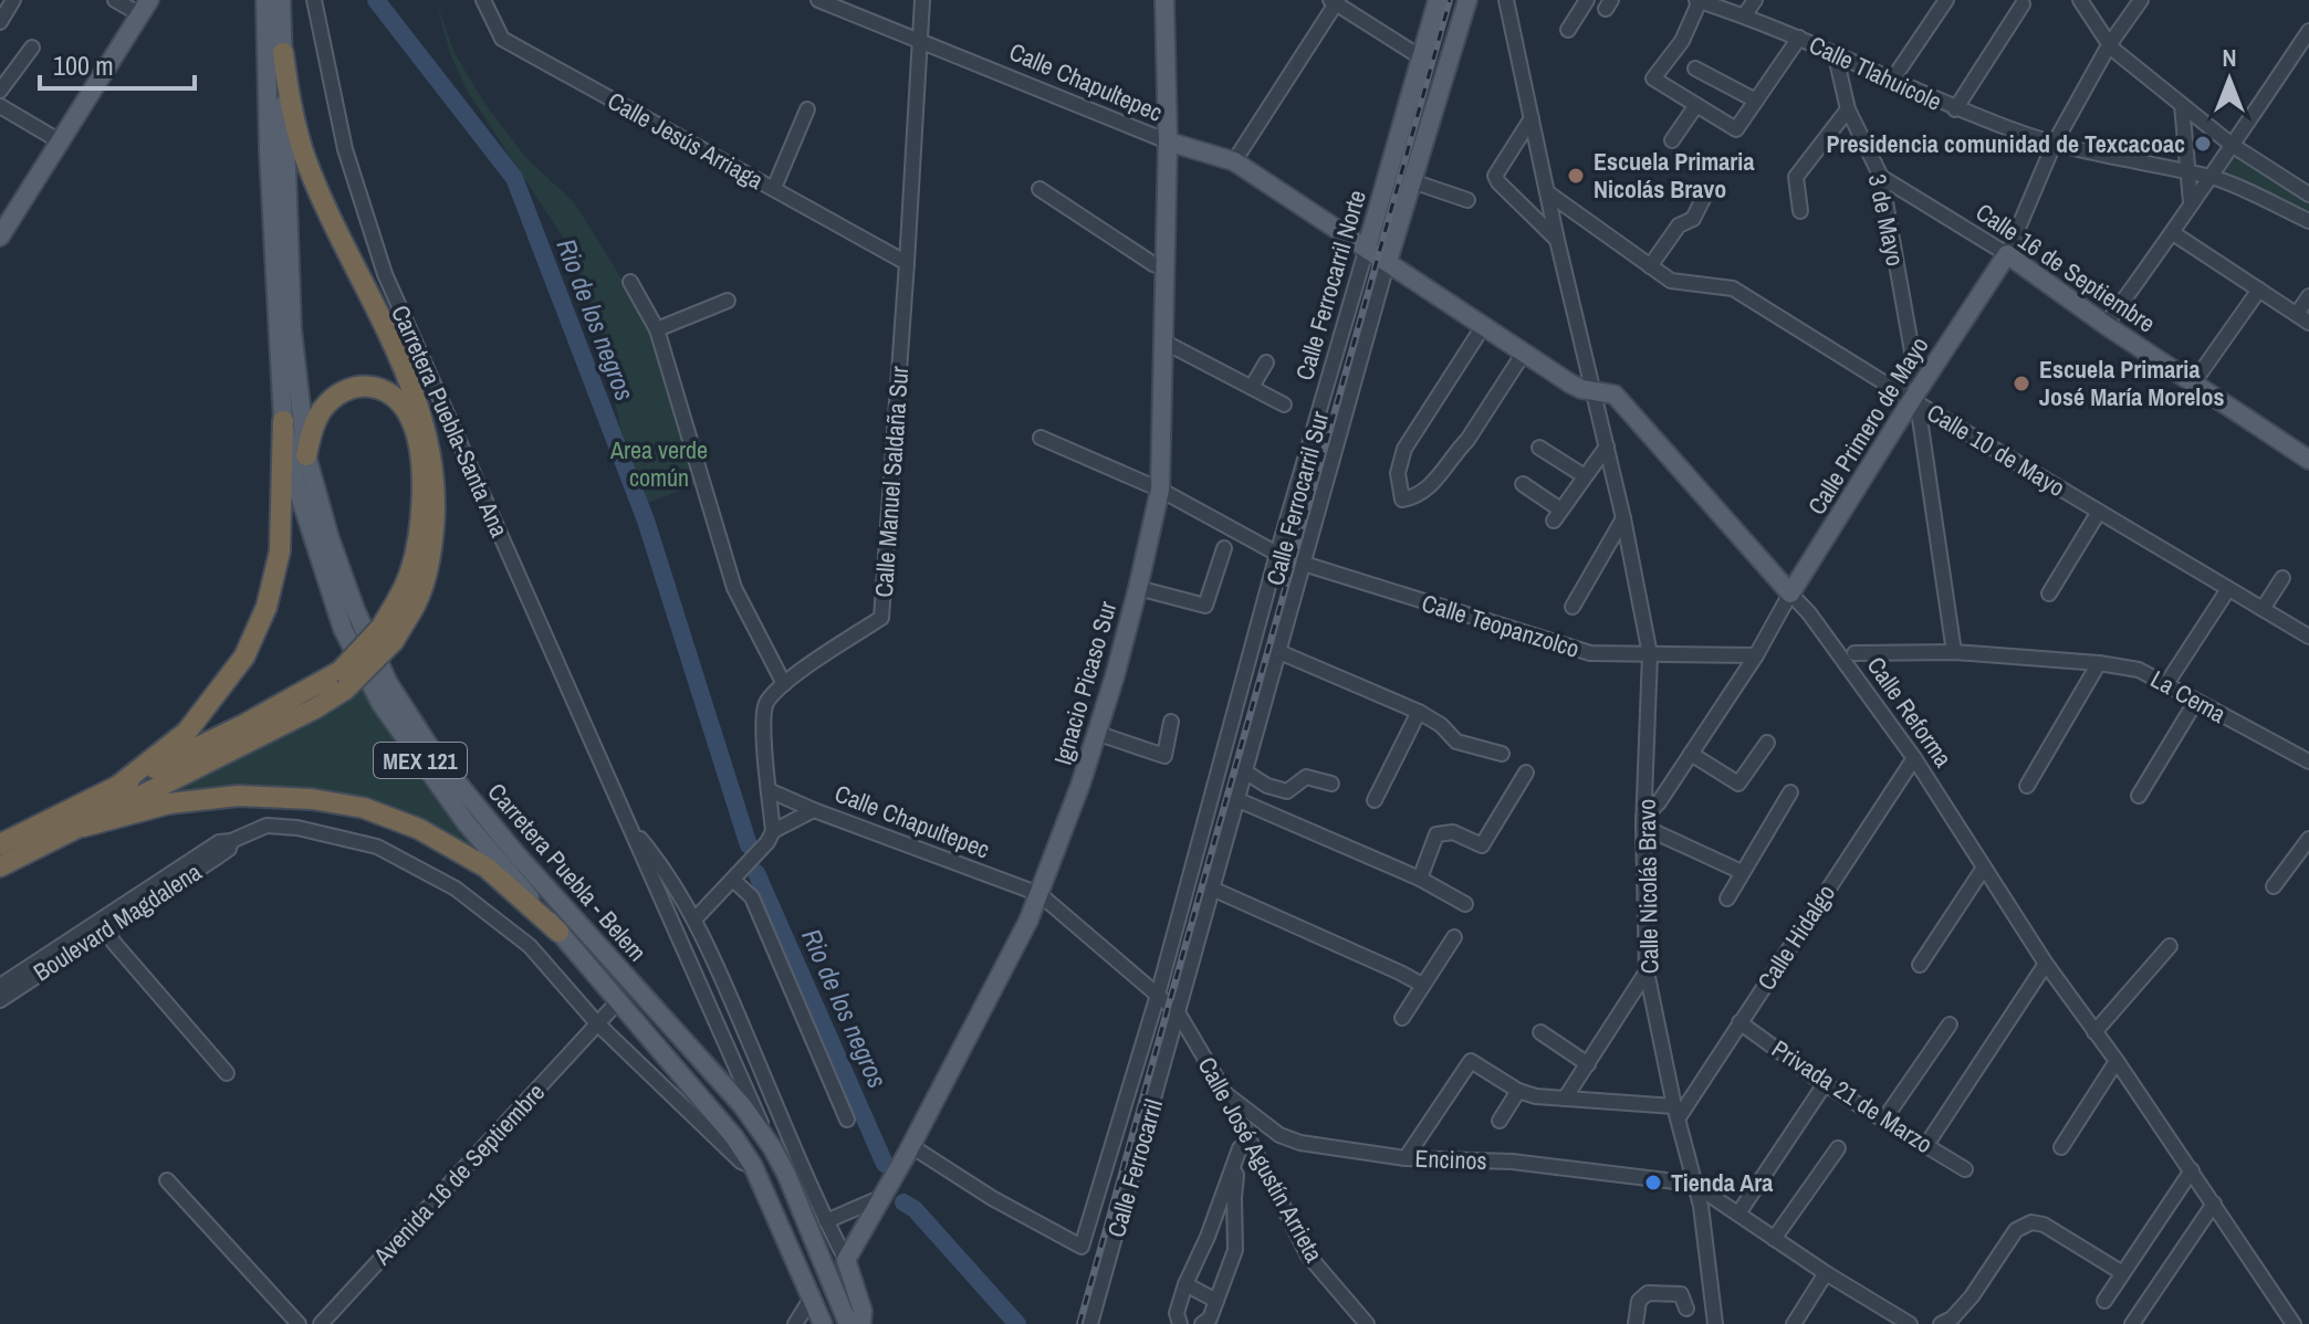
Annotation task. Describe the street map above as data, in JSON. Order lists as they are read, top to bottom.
{
  "streets": {
    "main road": [
      "Calle Chapultepec",
      "Calle 16 de Septiembre",
      "Calle Ferrocarril Norte",
      "Calle Primero de Mayo",
      "Calle Ferrocarril Sur",
      "Ignacio Picaso Sur",
      "Calle Reforma",
      "MEX 121",
      "Carretera Puebla - Belem"
    ],
    "street": [
      "Calle Tlahuicole",
      "Calle Jesús Arriaga",
      "3 de Mayo",
      "Carretera Puebla-Santa Ana",
      "Calle 10 de Mayo",
      "Calle Manuel Saldaña Sur",
      "Calle Teopanzolco",
      "La Cema",
      "Calle Nicolás Bravo",
      "Boulevard Magdalena",
      "Calle Hidalgo",
      "Privada 21 de Marzo",
      "Calle José Agustín Arrieta",
      "Encinos",
      "Calle Ferrocarril",
      "Avenida 16 de Septiembre"
    ]
  },
  "crossings": [
    ["Calle Tlahuicole", "3 de Mayo"],
    ["Calle Tlahuicole", "Calle Primero de Mayo"],
    ["Calle Chapultepec", "Calle Ferrocarril Norte"],
    ["Calle Chapultepec", "Calle Manuel Saldaña Sur"],
    ["Calle Chapultepec", "Ignacio Picaso Sur"],
    ["Calle Chapultepec", "Calle Reforma"],
    ["Calle Chapultepec", "Calle José Agustín Arrieta"],
    ["Calle Chapultepec", "Calle Ferrocarril"],
    ["Calle Jesús Arriaga", "Calle Manuel Saldaña Sur"],
    ["3 de Mayo", "Calle 16 de Septiembre"],
    ["3 de Mayo", "Calle Primero de Mayo"],
    ["3 de Mayo", "Calle 10 de Mayo"],
    ["3 de Mayo", "La Cema"],
    ["Calle 16 de Septiembre", "Calle Primero de Mayo"],
    ["Calle Ferrocarril Norte", "Calle Reforma"],
    ["Calle Ferrocarril Norte", "Calle José Agustín Arrieta"],
    ["Calle Ferrocarril Norte", "Calle Ferrocarril"],
    ["Carretera Puebla-Santa Ana", "Carretera Puebla - Belem"],
    ["Calle Primero de Mayo", "Calle 10 de Mayo"],
    ["Calle Primero de Mayo", "Calle Teopanzolco"],
    ["Calle Primero de Mayo", "Calle Reforma"],
    ["Calle Primero de Mayo", "Calle Nicolás Bravo"],
    ["Calle 10 de Mayo", "Calle Nicolás Bravo"],
    ["Calle Ferrocarril Sur", "Calle Teopanzolco"],
    ["Calle Ferrocarril Sur", "Calle Reforma"],
    ["Calle Ferrocarril Sur", "Calle José Agustín Arrieta"],
    ["Calle Ferrocarril Sur", "Calle Ferrocarril"],
    ["Calle Teopanzolco", "Calle Nicolás Bravo"],
    ["Ignacio Picaso Sur", "Calle Ferrocarril"],
    ["Calle Reforma", "Calle Nicolás Bravo"],
    ["Calle Reforma", "Calle Hidalgo"],
    ["Carretera Puebla - Belem", "Avenida 16 de Septiembre"],
    ["Calle Nicolás Bravo", "Calle Hidalgo"],
    ["Calle Nicolás Bravo", "Encinos"],
    ["Boulevard Magdalena", "Avenida 16 de Septiembre"],
    ["Calle Hidalgo", "Privada 21 de Marzo"],
    ["Calle José Agustín Arrieta", "Encinos"],
    ["Calle José Agustín Arrieta", "Calle Ferrocarril"]
  ],
  "water": ["Rio de los negros"],
  "parks": ["Area verde común"],
  "places": [
    "Presidencia comunidad de Texcacoac",
    "Escuela Primaria Nicolás Bravo",
    "Escuela Primaria José María Morelos",
    "Tienda Ara"
  ],
  "scale_bar": "100 m",
  "north": "top"
}
